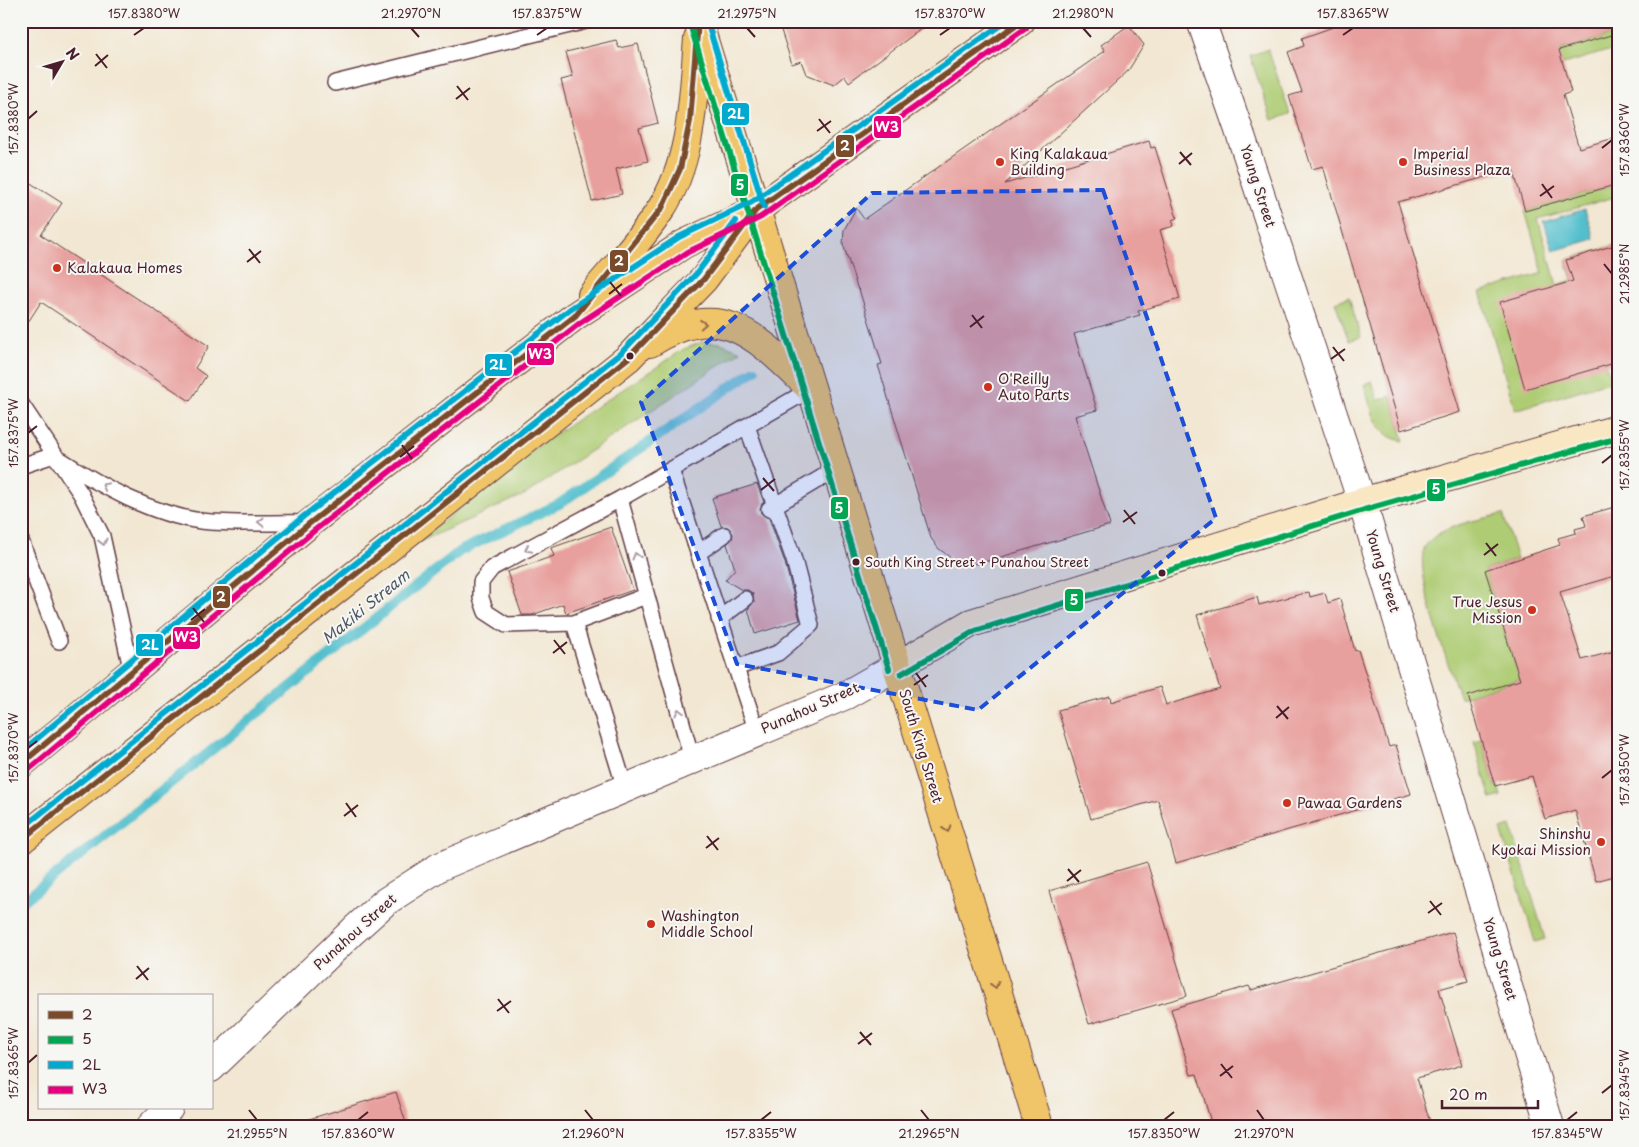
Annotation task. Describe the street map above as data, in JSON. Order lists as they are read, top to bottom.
{
  "streets": {
    "main road": ["Punahou Street", "South King Street"],
    "street": ["Young Street"]
  },
  "crossings": [
    ["Young Street", "Punahou Street"],
    ["Punahou Street", "South King Street"]
  ],
  "one_way": ["South King Street"],
  "water": ["Makiki Stream"],
  "places": [
    "King Kalakaua Building",
    "Imperial Business Plaza",
    "Kalakaua Homes",
    "O'Reilly Auto Parts",
    "South King Street + Punahou Street",
    "True Jesus Mission",
    "Pawaa Gardens",
    "Shinshu Kyokai Mission",
    "Washington Middle School"
  ],
  "lines": [
    "transit line 2",
    "transit line 2L",
    "transit line 5",
    "transit line W3"
  ],
  "legend": [
    "2",
    "5",
    "2L",
    "W3"
  ],
  "scale_bar": "20 m",
  "north": "top right",
  "coordinates": [
    "157.8380°W",
    "21.2970°N",
    "157.8375°W",
    "21.2975°N",
    "157.8370°W",
    "21.2980°N",
    "157.8365°W",
    "157.8360°W",
    "21.2985°N",
    "157.8355°W",
    "157.8350°W",
    "157.8345°W",
    "21.2955°N",
    "21.2960°N",
    "21.2965°N"
  ]
}
